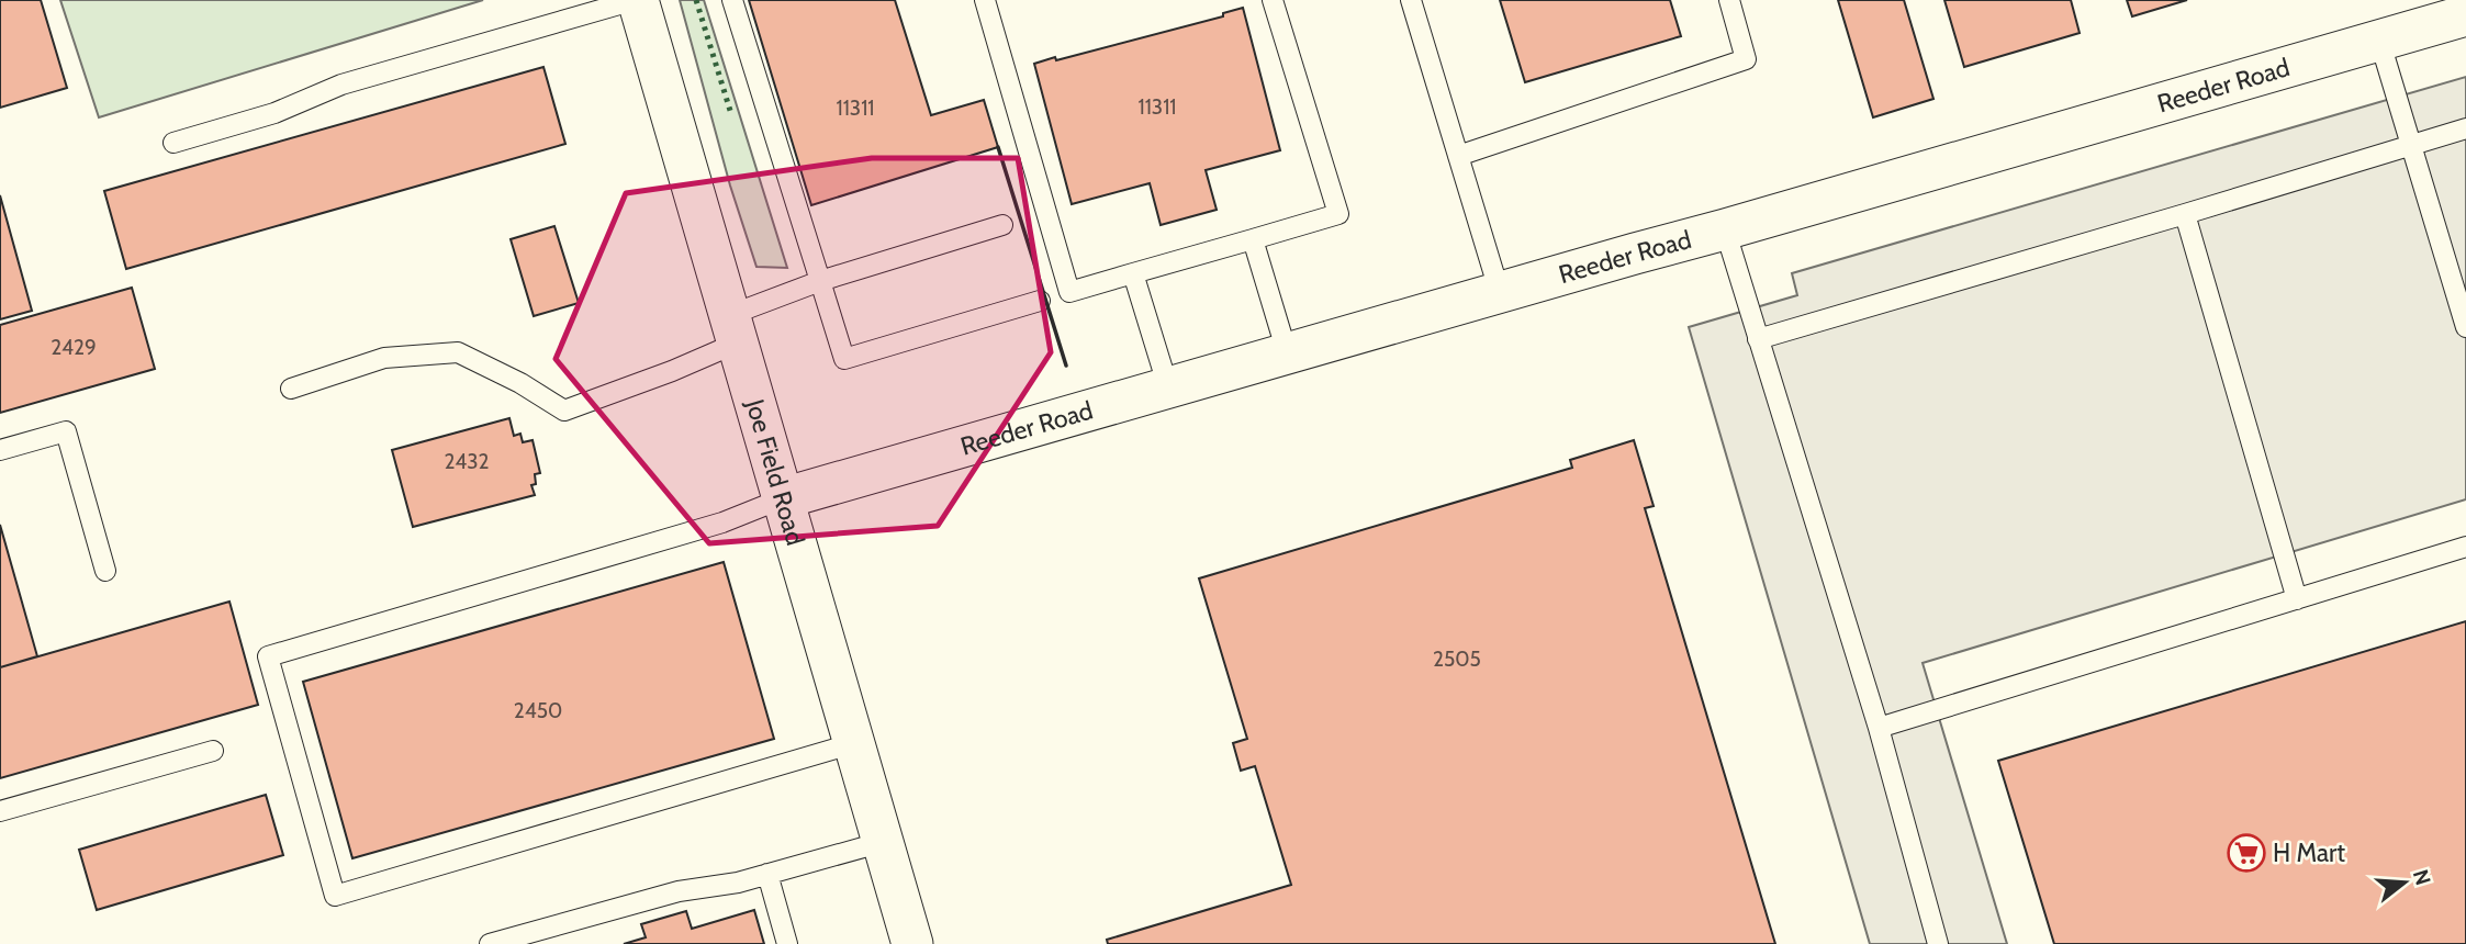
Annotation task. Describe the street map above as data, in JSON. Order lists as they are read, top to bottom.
{
  "streets": {
    "street": ["Reeder Road", "Joe Field Road"]
  },
  "crossings": [
    ["Reeder Road", "Joe Field Road"]
  ],
  "places": {
    "supermarket": ["H Mart"]
  },
  "house_numbers": [
    "11311",
    "11311",
    "2429",
    "2432",
    "2505",
    "2450"
  ],
  "north": "right"
}
